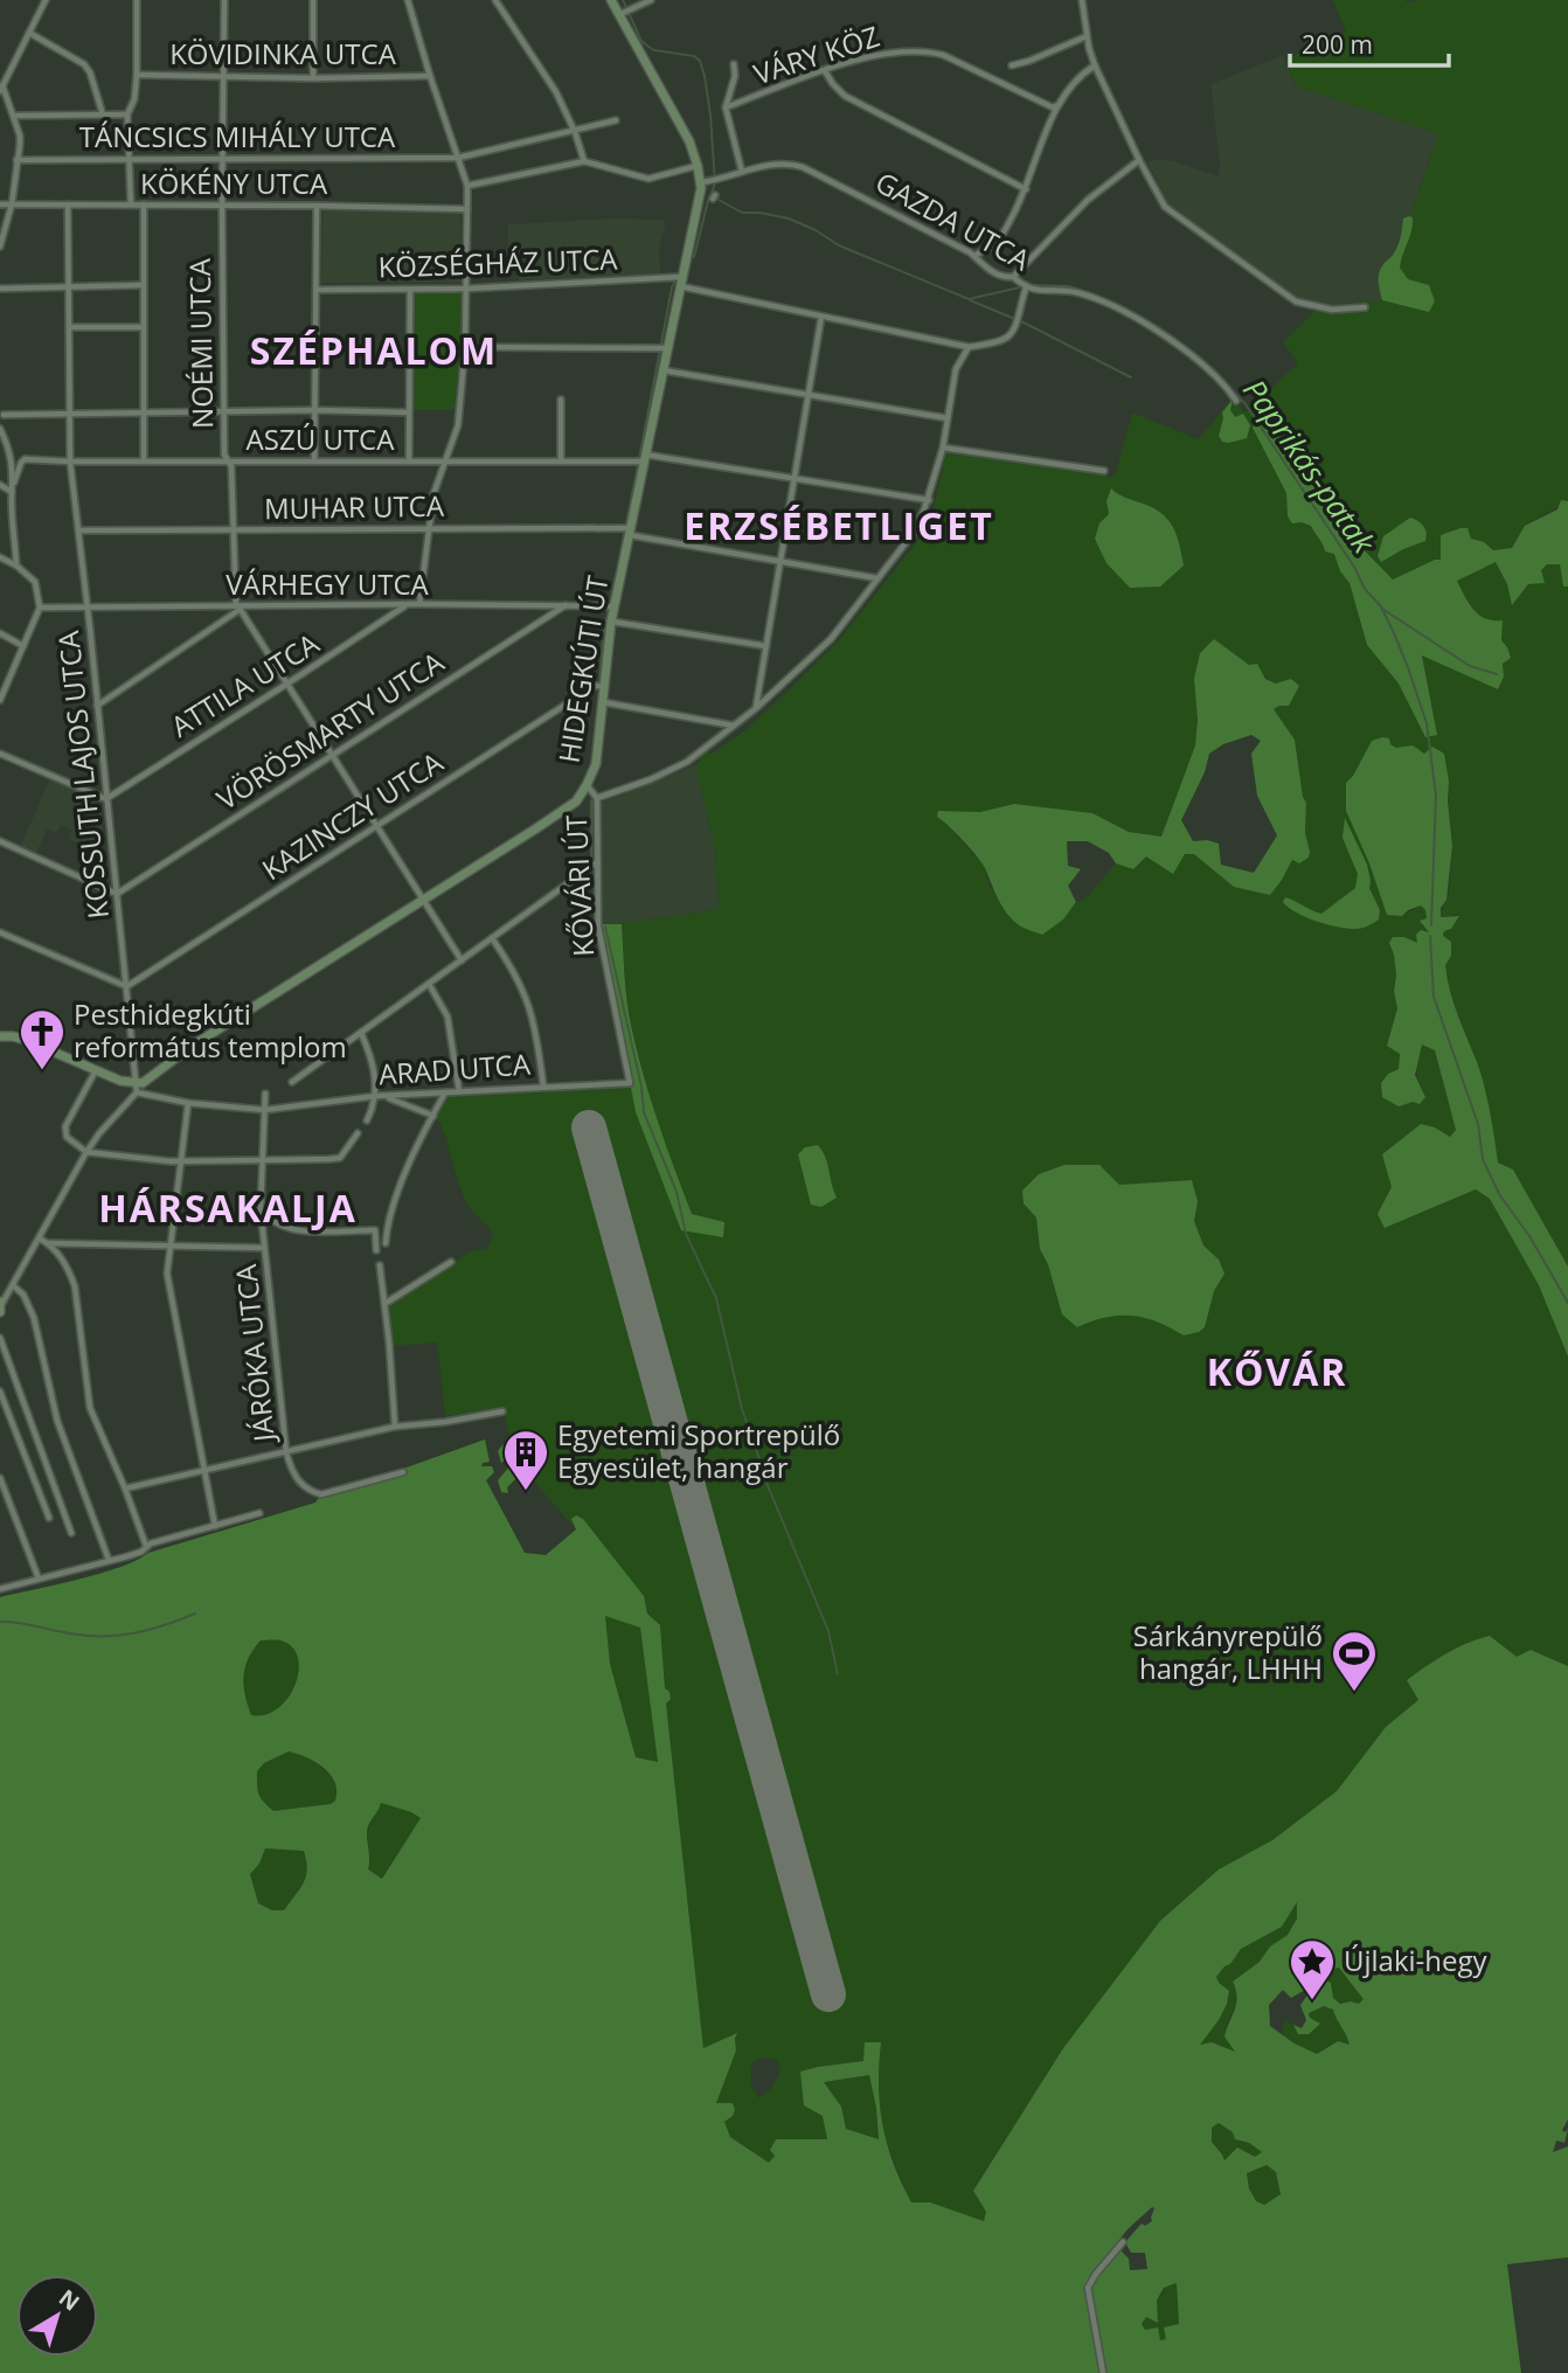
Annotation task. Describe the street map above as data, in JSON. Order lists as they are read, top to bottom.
{
  "streets": {
    "main road": ["HIDEGKÚTI ÚT"],
    "street": [
      "KÖVIDINKA UTCA",
      "VÁRY KÖZ",
      "TÁNCSICS MIHÁLY UTCA",
      "KÖKÉNY UTCA",
      "GAZDA UTCA",
      "KÖZSÉGHÁZ UTCA",
      "NOÉMI UTCA",
      "ASZÚ UTCA",
      "MUHAR UTCA",
      "VÁRHEGY UTCA",
      "ATTILA UTCA",
      "VÖRÖSMARTY UTCA",
      "KOSSUTH LAJOS UTCA",
      "KAZINCZY UTCA",
      "KŐVÁRI ÚT",
      "ARAD UTCA",
      "JÁRÓKA UTCA"
    ]
  },
  "crossings": [
    ["KÖVIDINKA UTCA", "NOÉMI UTCA"],
    ["TÁNCSICS MIHÁLY UTCA", "NOÉMI UTCA"],
    ["KÖKÉNY UTCA", "NOÉMI UTCA"],
    ["KÖKÉNY UTCA", "KOSSUTH LAJOS UTCA"],
    ["GAZDA UTCA", "HIDEGKÚTI ÚT"],
    ["KÖZSÉGHÁZ UTCA", "HIDEGKÚTI ÚT"],
    ["NOÉMI UTCA", "ASZÚ UTCA"],
    ["NOÉMI UTCA", "MUHAR UTCA"],
    ["NOÉMI UTCA", "VÁRHEGY UTCA"],
    ["ASZÚ UTCA", "HIDEGKÚTI ÚT"],
    ["ASZÚ UTCA", "KOSSUTH LAJOS UTCA"],
    ["MUHAR UTCA", "HIDEGKÚTI ÚT"],
    ["MUHAR UTCA", "KOSSUTH LAJOS UTCA"],
    ["VÁRHEGY UTCA", "HIDEGKÚTI ÚT"],
    ["VÁRHEGY UTCA", "ATTILA UTCA"],
    ["VÁRHEGY UTCA", "VÖRÖSMARTY UTCA"],
    ["VÁRHEGY UTCA", "KOSSUTH LAJOS UTCA"],
    ["HIDEGKÚTI ÚT", "KOSSUTH LAJOS UTCA"],
    ["HIDEGKÚTI ÚT", "KAZINCZY UTCA"],
    ["HIDEGKÚTI ÚT", "KŐVÁRI ÚT"],
    ["HIDEGKÚTI ÚT", "ARAD UTCA"],
    ["ATTILA UTCA", "KOSSUTH LAJOS UTCA"],
    ["VÖRÖSMARTY UTCA", "KOSSUTH LAJOS UTCA"],
    ["KOSSUTH LAJOS UTCA", "KAZINCZY UTCA"],
    ["KOSSUTH LAJOS UTCA", "ARAD UTCA"],
    ["KŐVÁRI ÚT", "ARAD UTCA"],
    ["ARAD UTCA", "JÁRÓKA UTCA"]
  ],
  "districts": [
    "SZÉPHALOM",
    "ERZSÉBETLIGET",
    "HÁRSAKALJA",
    "KŐVÁR"
  ],
  "water": ["Paprikás-patak"],
  "places": {
    "church": ["Pesthidegkúti református templom"],
    "building": ["Egyetemi Sportrepülő Egyesület, hangár"],
    "sports": ["Sárkányrepülő hangár, LHHH"],
    "place": ["Újlaki-hegy"]
  },
  "scale_bar": "200 m",
  "north": "top right"
}
